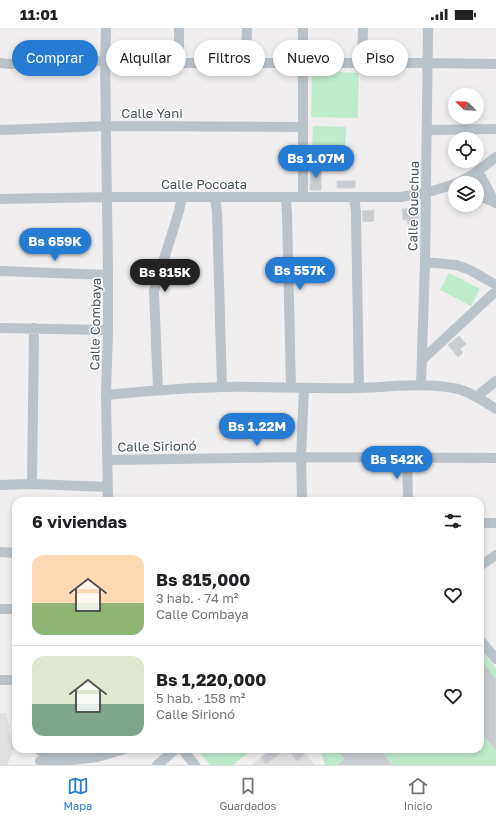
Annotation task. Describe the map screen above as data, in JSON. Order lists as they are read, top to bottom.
{
  "streets": {
    "street": [
      "Calle Yani",
      "Calle Pocoata",
      "Calle Quechua",
      "Calle Combaya",
      "Calle Sirionó"
    ]
  },
  "crossings": [
    ["Calle Yani", "Calle Combaya"],
    ["Calle Pocoata", "Calle Quechua"],
    ["Calle Pocoata", "Calle Combaya"],
    ["Calle Combaya", "Calle Sirionó"]
  ],
  "north": "top left",
  "page": {
    "status": "11:01",
    "chip": [
      "Comprar",
      "Alquilar",
      "Filtros",
      "Nuevo",
      "Piso"
    ],
    "price": [
      "Bs 1.07M",
      "Bs 659K",
      "Bs 557K",
      "Bs 815K",
      "Bs 1.22M",
      "Bs 542K"
    ],
    "heading": "6 viviendas",
    "list": [
      {
        "name": "Bs 815,000",
        "note": "3 hab. · 74 m² · Calle Combaya"
      },
      {
        "name": "Bs 1,220,000",
        "note": "5 hab. · 158 m² · Calle Sirionó"
      }
    ],
    "tabs": ["Mapa", "Guardados", "Inicio"]
  }
}
